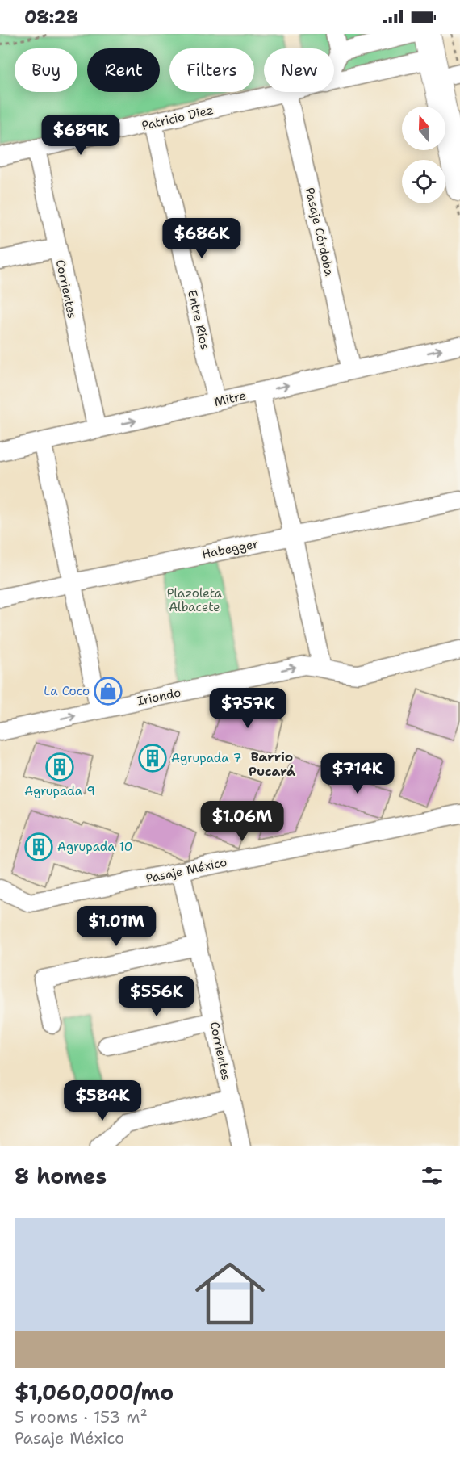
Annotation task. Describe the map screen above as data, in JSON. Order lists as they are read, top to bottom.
{
  "streets": {
    "street": [
      "Patricio Diez",
      "Pasaje Córdoba",
      "Corrientes",
      "Entre Ríos",
      "Mitre",
      "Habegger",
      "Iriondo",
      "Pasaje México"
    ]
  },
  "crossings": [
    ["Patricio Diez", "Pasaje Córdoba"],
    ["Patricio Diez", "Corrientes"],
    ["Patricio Diez", "Entre Ríos"],
    ["Pasaje Córdoba", "Mitre"],
    ["Corrientes", "Mitre"],
    ["Corrientes", "Pasaje México"],
    ["Entre Ríos", "Mitre"]
  ],
  "one_way": ["Mitre", "Iriondo"],
  "districts": ["Barrio Pucará"],
  "parks": ["Plazoleta Albacete"],
  "places": {
    "shop": ["La Coco"],
    "building": ["Agrupada 7", "Agrupada 9", "Agrupada 10"]
  },
  "north": "top",
  "page": {
    "status": "08:28",
    "chip": [
      "Buy",
      "Rent",
      "Filters",
      "New"
    ],
    "price": [
      "$689K",
      "$686K",
      "$757K",
      "$714K",
      "$1.06M",
      "$1.01M",
      "$556K",
      "$584K"
    ],
    "heading": "8 homes",
    "list": [
      {
        "name": "$1,060,000/mo",
        "note": "5 rooms · 153 m² · Pasaje México"
      }
    ]
  }
}
